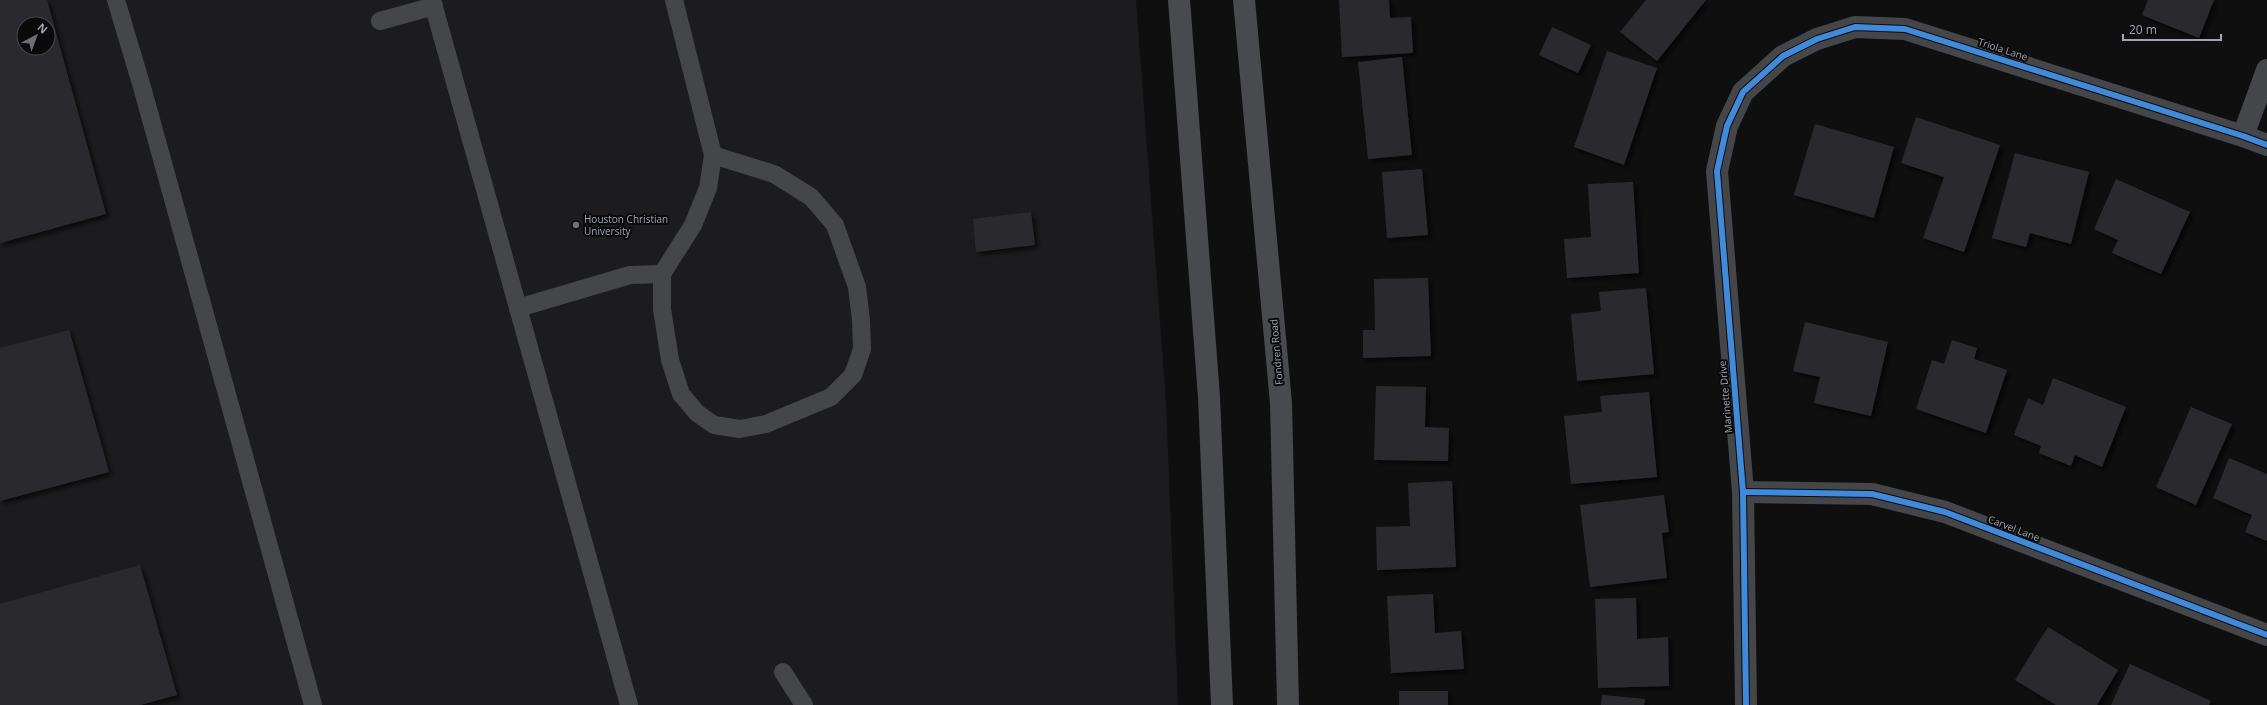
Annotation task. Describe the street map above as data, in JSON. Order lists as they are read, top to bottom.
{
  "streets": {
    "main road": ["Fondren Road"],
    "street": ["Triola Lane", "Marinette Drive", "Carvel Lane"]
  },
  "crossings": [
    ["Triola Lane", "Marinette Drive"],
    ["Marinette Drive", "Carvel Lane"]
  ],
  "places": ["Houston Christian University"],
  "scale_bar": "20 m",
  "north": "top right"
}
